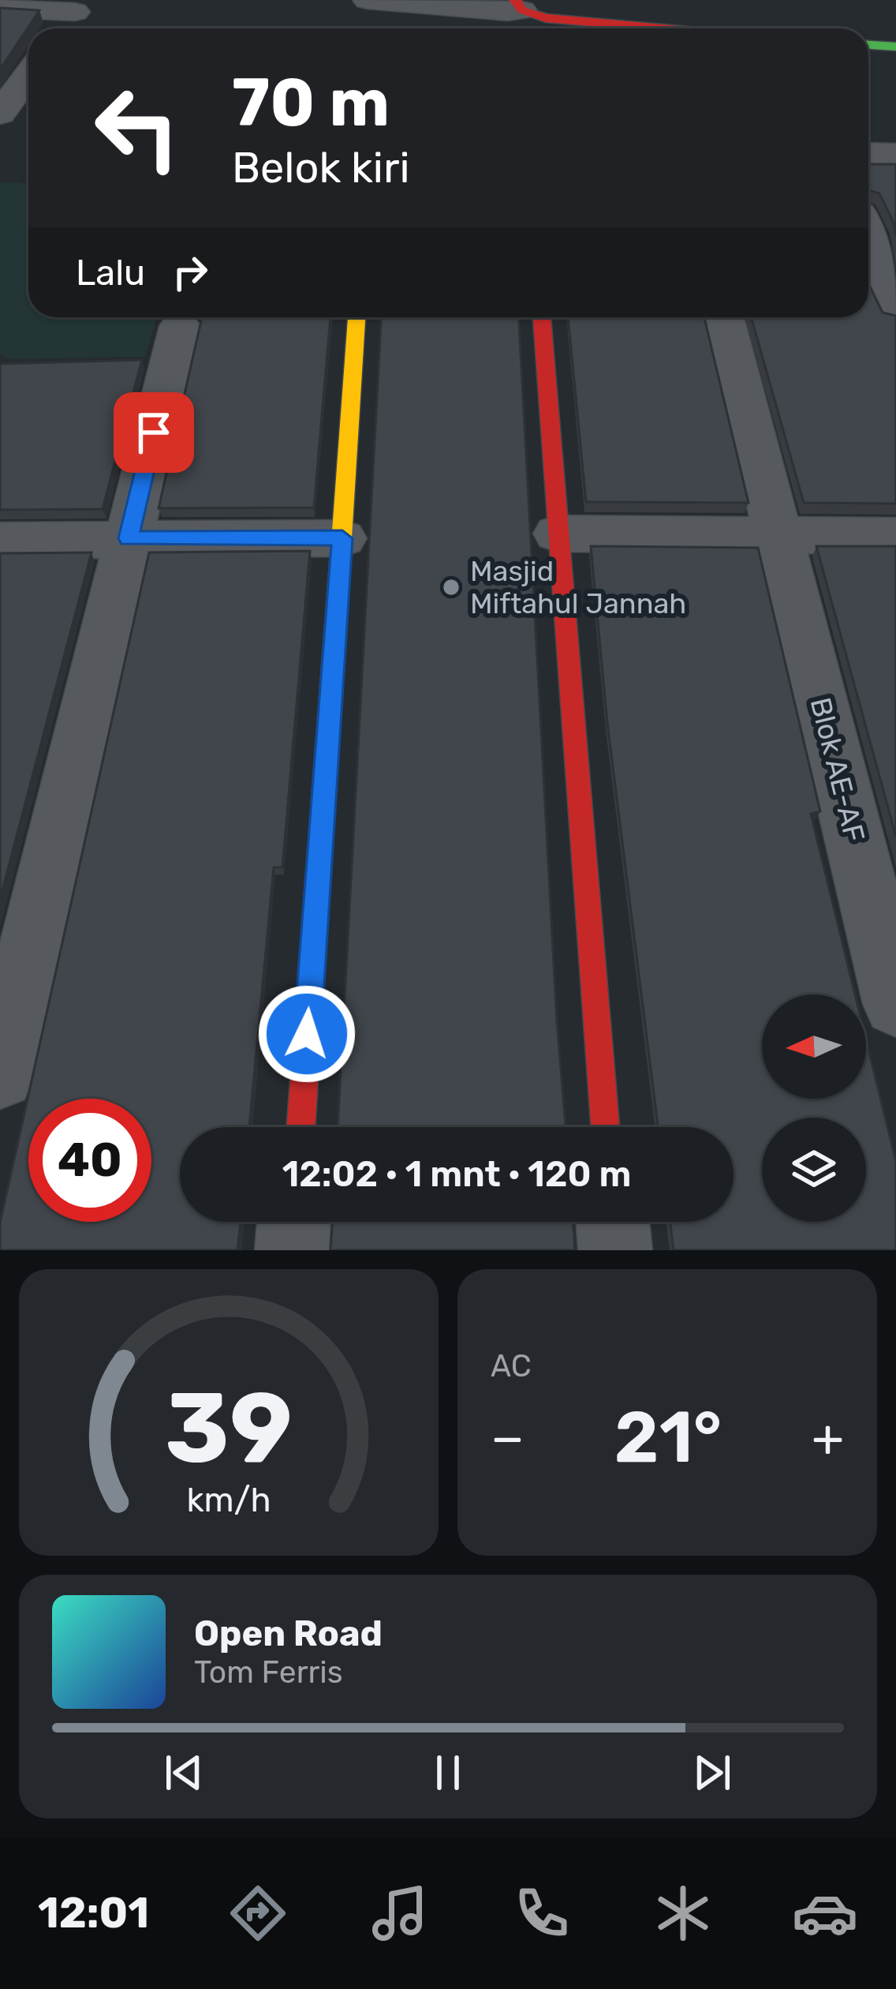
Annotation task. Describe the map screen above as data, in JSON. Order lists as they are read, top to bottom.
{
  "streets": {
    "street": ["Blok AE-AF"]
  },
  "places": ["Masjid Miftahul Jannah"],
  "north": "left",
  "page": {
    "turn": ["70 m", "Belok kiri"],
    "then": "Lalu",
    "limit": "40",
    "trip": "12:02 · 1 mnt · 120 m",
    "tile": "AC",
    "heat": ["−", "21°", "+"],
    "song": ["Open Road", "Tom Ferris"],
    "tabs": "12:01",
    "gauge": ["39", "km/h"]
  }
}
